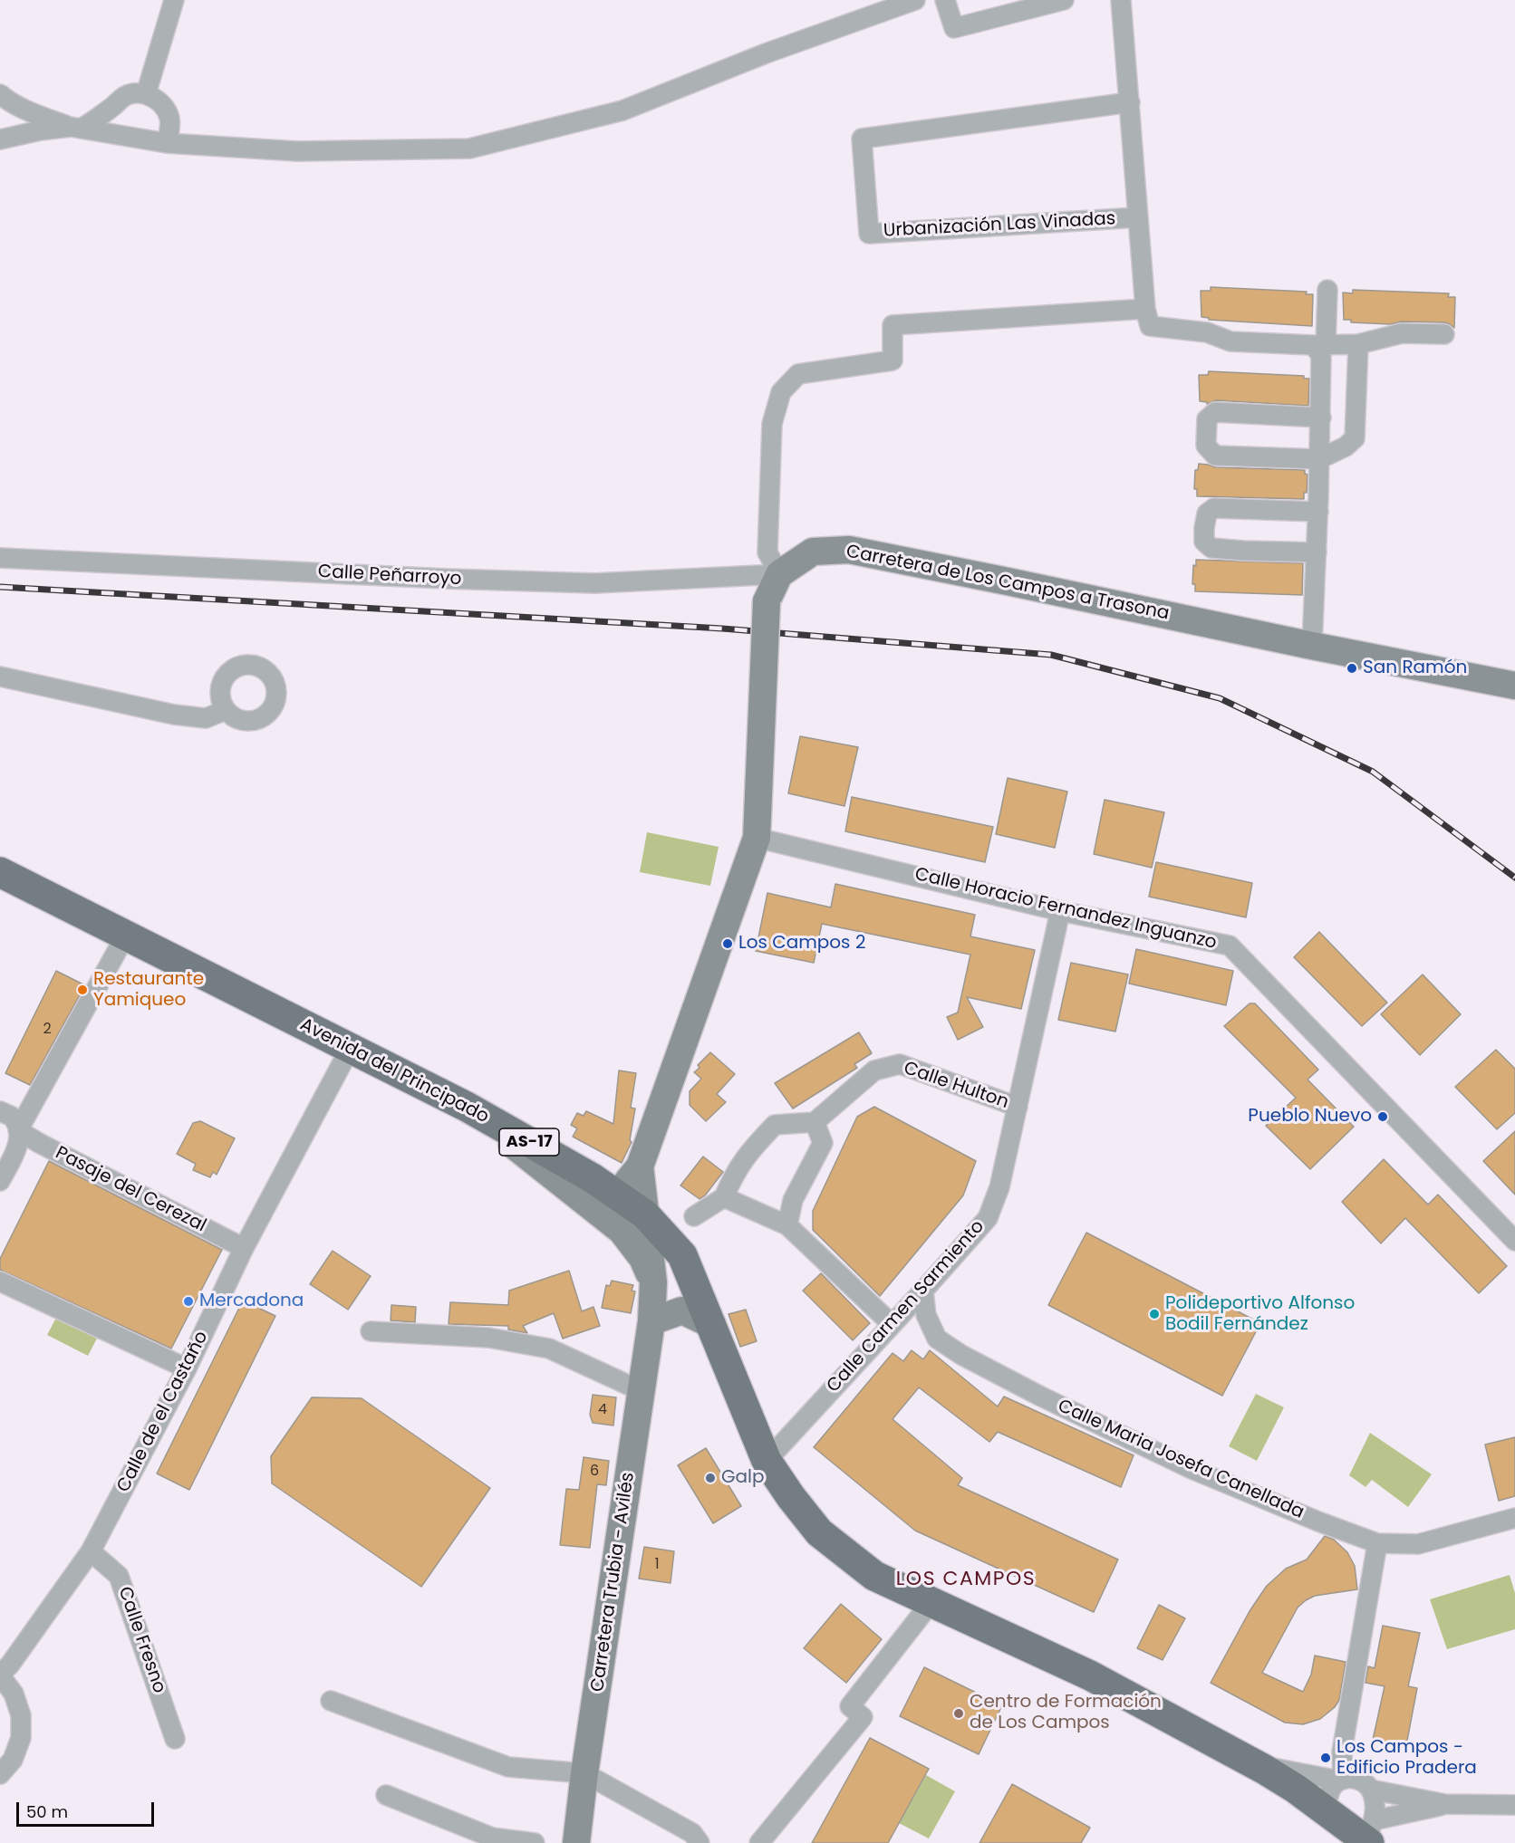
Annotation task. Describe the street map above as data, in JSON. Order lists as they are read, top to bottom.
{
  "streets": {
    "main road": ["Avenida del Principado", "AS-17"],
    "street": [
      "Urbanización Las Vinadas",
      "Calle Peñarroyo",
      "Carretera de Los Campos a Trasona",
      "Calle Horacio Fernandez Inguanzo",
      "Calle Hulton",
      "Pasaje del Cerezal",
      "Calle Carmen Sarmiento",
      "Calle de el Castaño",
      "Calle Maria Josefa Canellada",
      "Carretera Trubia - Avilés",
      "Calle Fresno"
    ]
  },
  "crossings": [
    ["Calle Peñarroyo", "Carretera de Los Campos a Trasona"],
    ["Calle Horacio Fernandez Inguanzo", "Calle Carmen Sarmiento"],
    ["Avenida del Principado", "Calle Carmen Sarmiento"],
    ["Avenida del Principado", "Calle de el Castaño"],
    ["Avenida del Principado", "Carretera Trubia - Avilés"],
    ["Calle Hulton", "Calle Carmen Sarmiento"],
    ["Pasaje del Cerezal", "Calle de el Castaño"],
    ["Calle Carmen Sarmiento", "Calle Maria Josefa Canellada"],
    ["Calle de el Castaño", "Calle Fresno"]
  ],
  "districts": ["LOS CAMPOS"],
  "places": [
    "San Ramón",
    "Los Campos 2",
    "Restaurante Yamiqueo",
    "Pueblo Nuevo",
    "Mercadona",
    "Polideportivo Alfonso Bodil Fernández",
    "Galp",
    "Centro de Formación de Los Campos",
    "Los Campos - Edificio Pradera"
  ],
  "house_numbers": [
    "2",
    "4",
    "6",
    "1"
  ],
  "scale_bar": "50 m"
}
